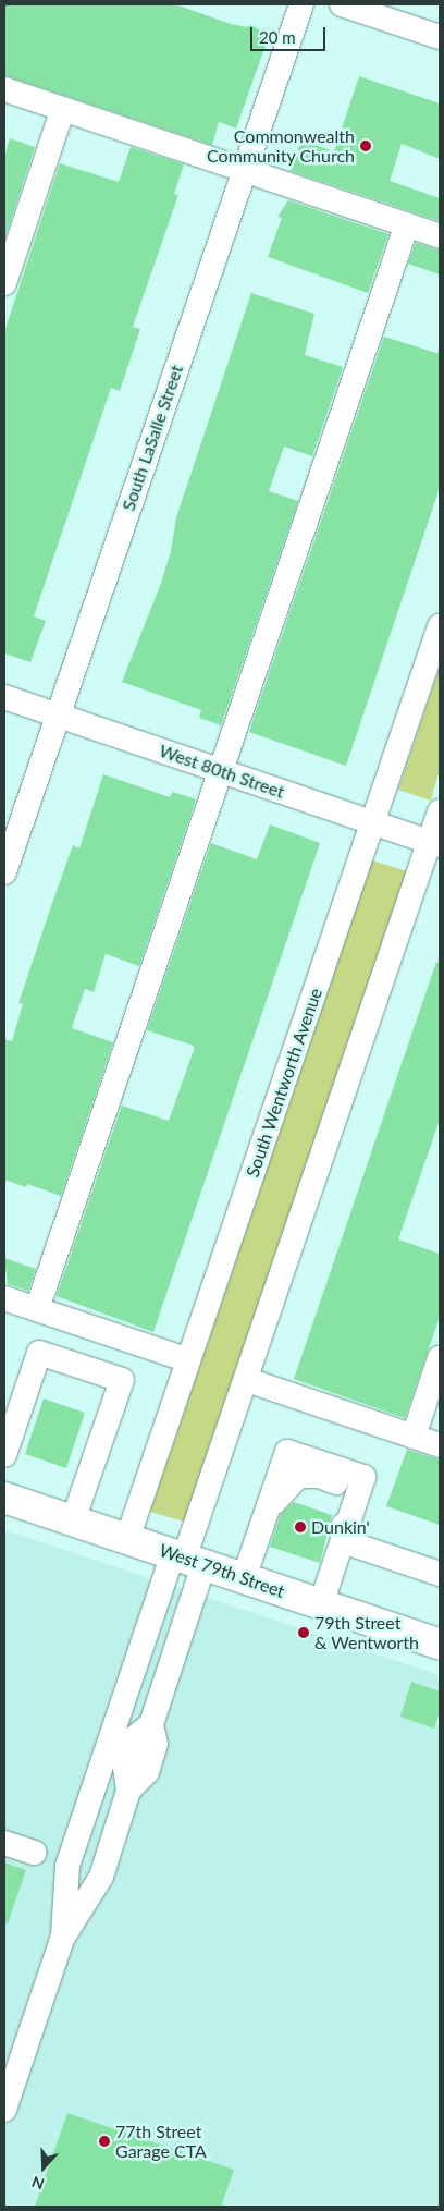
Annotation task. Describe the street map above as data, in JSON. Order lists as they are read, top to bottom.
{
  "streets": {
    "main road": ["West 79th Street"],
    "street": ["South LaSalle Street", "West 80th Street", "South Wentworth Avenue"]
  },
  "crossings": [
    ["South LaSalle Street", "West 80th Street"],
    ["West 80th Street", "South Wentworth Avenue"],
    ["South Wentworth Avenue", "West 79th Street"]
  ],
  "places": [
    "Commonwealth Community Church",
    "Dunkin'",
    "79th Street & Wentworth",
    "77th Street Garage CTA"
  ],
  "scale_bar": "20 m",
  "north": "bottom"
}
